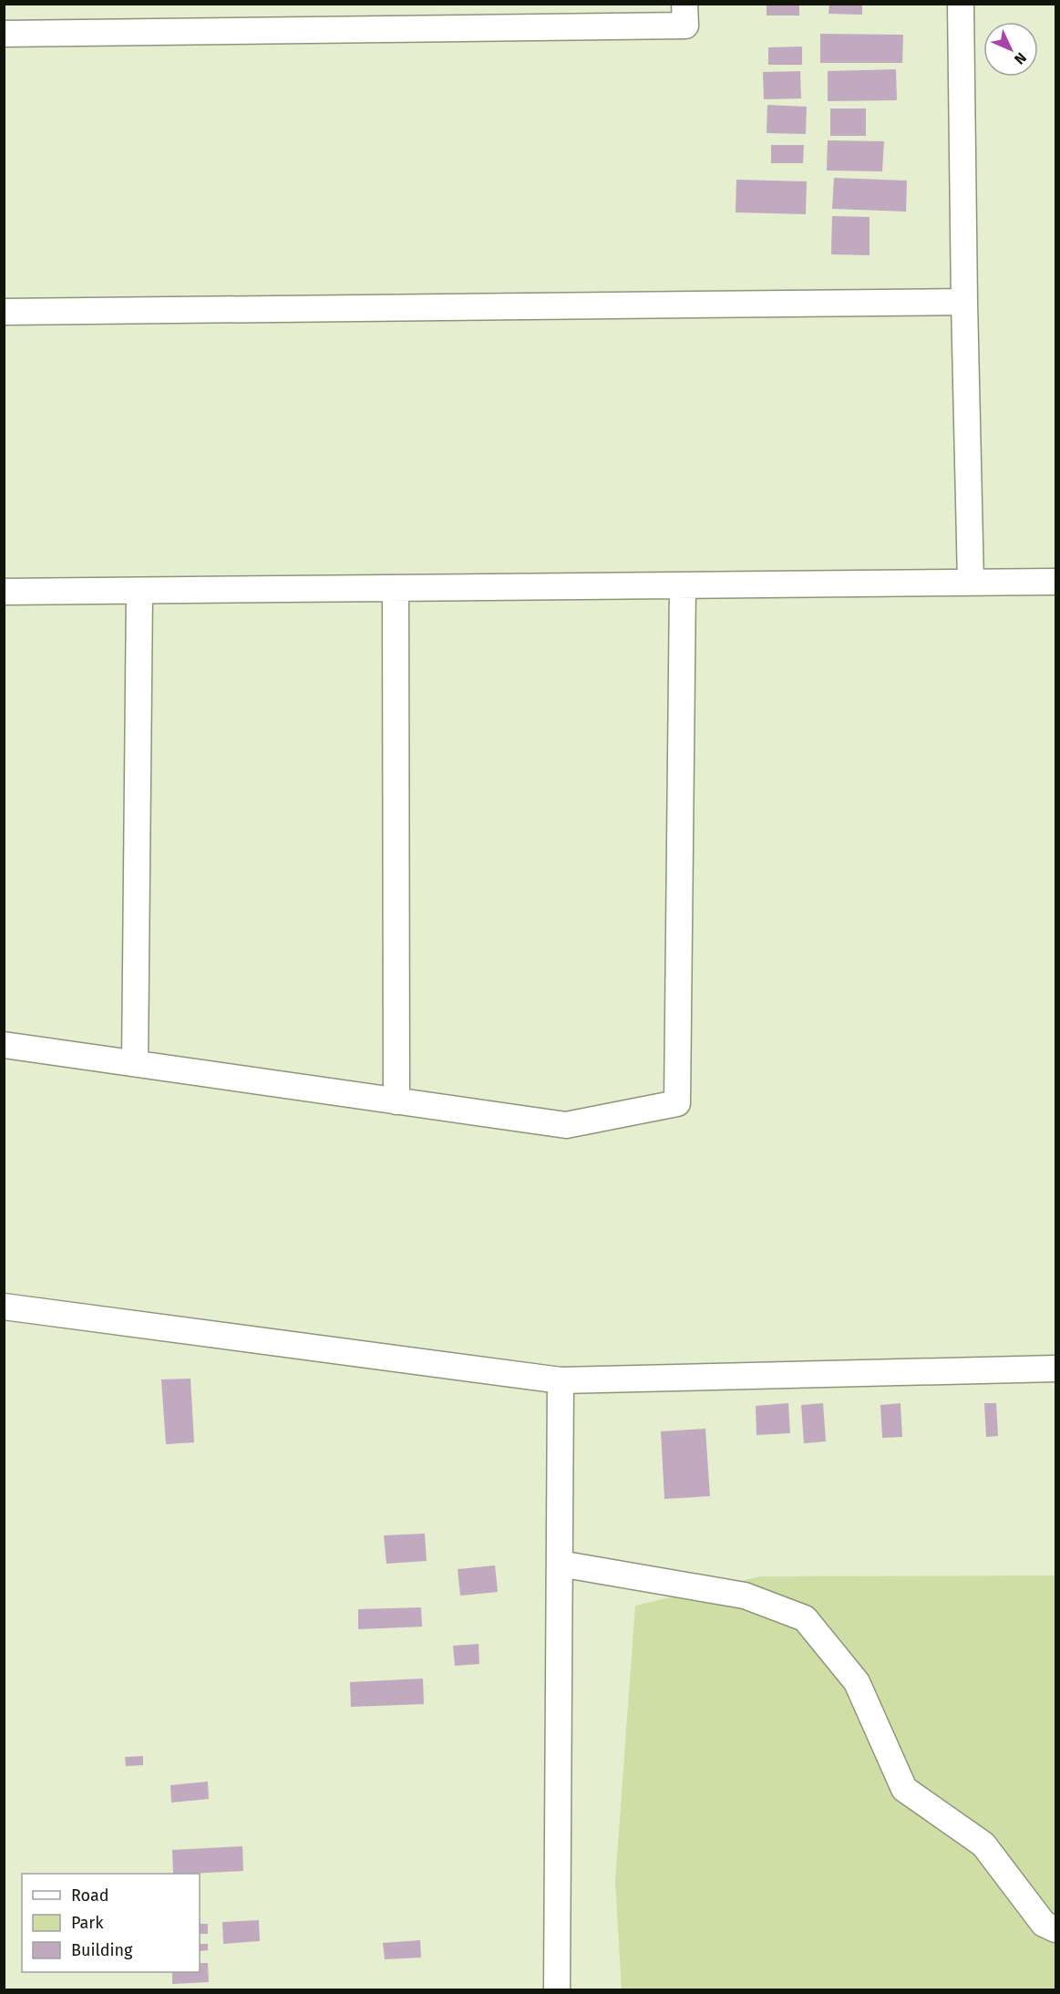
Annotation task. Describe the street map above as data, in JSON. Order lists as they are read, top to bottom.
{
  "legend": ["Road", "Park", "Building"],
  "north": "bottom right"
}
